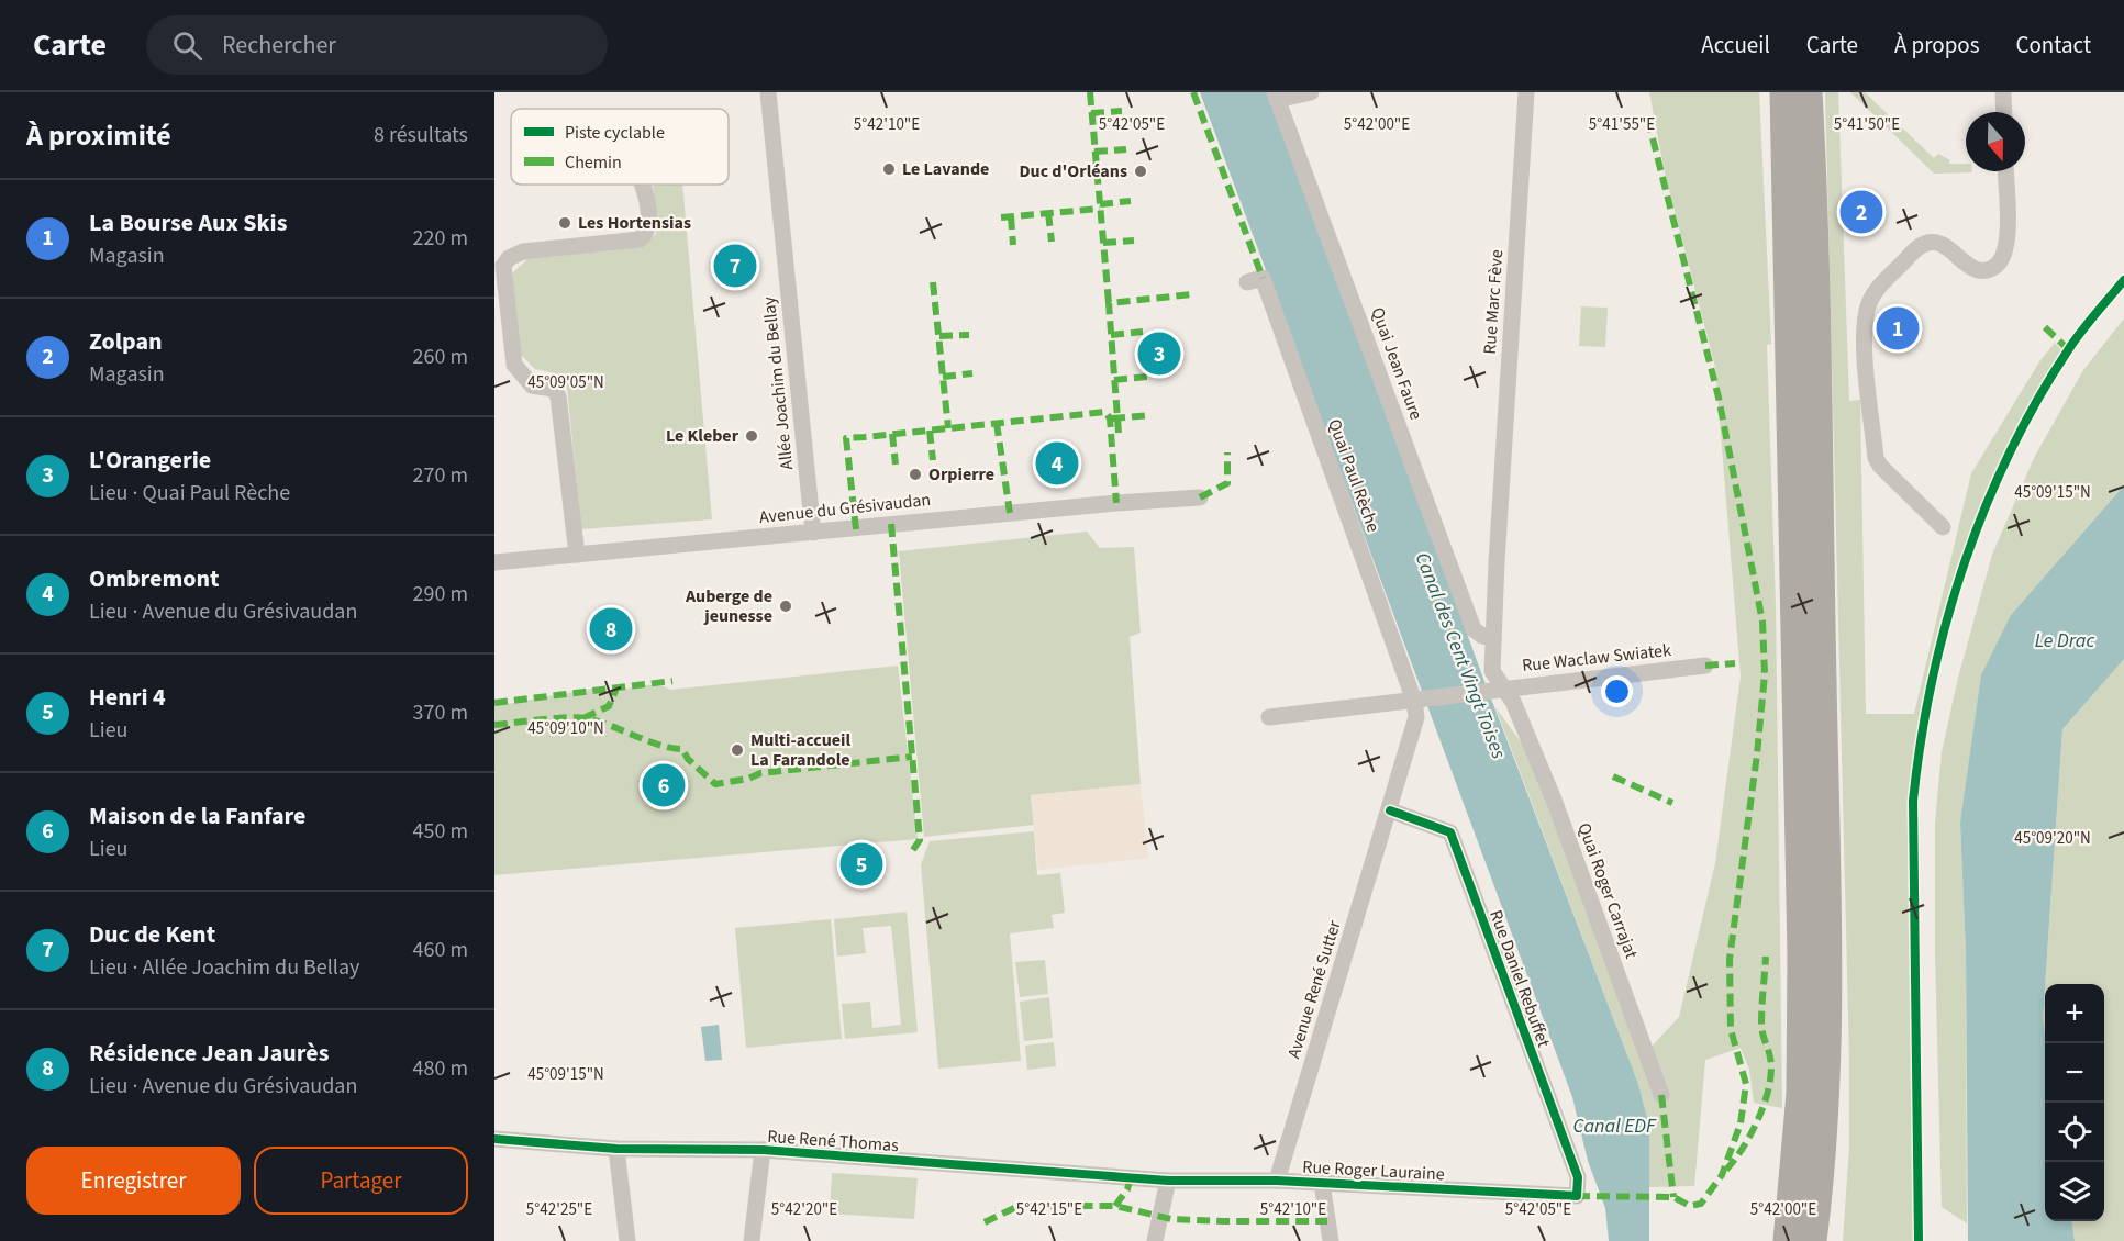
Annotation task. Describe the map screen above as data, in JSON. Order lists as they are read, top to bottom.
{
  "streets": {
    "street": [
      "Rue Marc Fève",
      "Quai Jean Faure",
      "Allée Joachim du Bellay",
      "Quai Paul Rèche",
      "Avenue du Grésivaudan",
      "Rue Waclaw Swiatek",
      "Quai Roger Carrajat",
      "Rue Daniel Rebuffet",
      "Avenue René Sutter",
      "Rue René Thomas",
      "Rue Roger Lauraine"
    ]
  },
  "crossings": [
    ["Rue Marc Fève", "Quai Jean Faure"],
    ["Rue Marc Fève", "Quai Roger Carrajat"],
    ["Allée Joachim du Bellay", "Avenue du Grésivaudan"],
    ["Quai Paul Rèche", "Rue Waclaw Swiatek"],
    ["Quai Paul Rèche", "Avenue René Sutter"],
    ["Rue Waclaw Swiatek", "Quai Roger Carrajat"],
    ["Rue Waclaw Swiatek", "Avenue René Sutter"],
    ["Rue Daniel Rebuffet", "Avenue René Sutter"],
    ["Rue Daniel Rebuffet", "Rue Roger Lauraine"],
    ["Avenue René Sutter", "Rue Roger Lauraine"],
    ["Rue René Thomas", "Rue Roger Lauraine"]
  ],
  "water": ["Le Drac", "Canal des Cent Vingt Toises", "Canal EDF"],
  "places": [
    "Le Lavande",
    "Duc d'Orléans",
    "Les Hortensias",
    "Le Kleber",
    "Orpierre",
    "Auberge de jeunesse",
    "Multi-accueil La Farandole"
  ],
  "legend": ["Piste cyclable", "Chemin"],
  "north": "bottom",
  "page": {
    "header": "Carte",
    "search": "Rechercher",
    "nav": [
      "Accueil",
      "Carte",
      "À propos",
      "Contact"
    ],
    "heading": ["À proximité", "8 résultats"],
    "list": [
      {
        "mark": "1",
        "name": "La Bourse Aux Skis",
        "note": "Magasin",
        "value": "220 m"
      },
      {
        "mark": "2",
        "name": "Zolpan",
        "note": "Magasin",
        "value": "260 m"
      },
      {
        "mark": "3",
        "name": "L'Orangerie",
        "note": "Lieu · Quai Paul Rèche",
        "value": "270 m"
      },
      {
        "mark": "4",
        "name": "Ombremont",
        "note": "Lieu · Avenue du Grésivaudan",
        "value": "290 m"
      },
      {
        "mark": "5",
        "name": "Henri 4",
        "note": "Lieu",
        "value": "370 m"
      },
      {
        "mark": "6",
        "name": "Maison de la Fanfare",
        "note": "Lieu",
        "value": "450 m"
      },
      {
        "mark": "7",
        "name": "Duc de Kent",
        "note": "Lieu · Allée Joachim du Bellay",
        "value": "460 m"
      },
      {
        "mark": "8",
        "name": "Résidence Jean Jaurès",
        "note": "Lieu · Avenue du Grésivaudan",
        "value": "480 m"
      }
    ],
    "pins": [
      "2",
      "7",
      "1",
      "3",
      "4",
      "8",
      "6",
      "5"
    ],
    "map_buttons": ["+", "−"],
    "buttons": ["Enregistrer", "Partager"]
  },
  "coordinates": [
    "5°41'50\"E",
    "5°42'10\"E",
    "5°42'05\"E",
    "5°42'00\"E",
    "5°41'55\"E",
    "45°09'05\"N",
    "45°09'15\"N",
    "45°09'10\"N",
    "45°09'20\"N",
    "5°42'25\"E",
    "5°42'20\"E",
    "5°42'15\"E"
  ]
}
